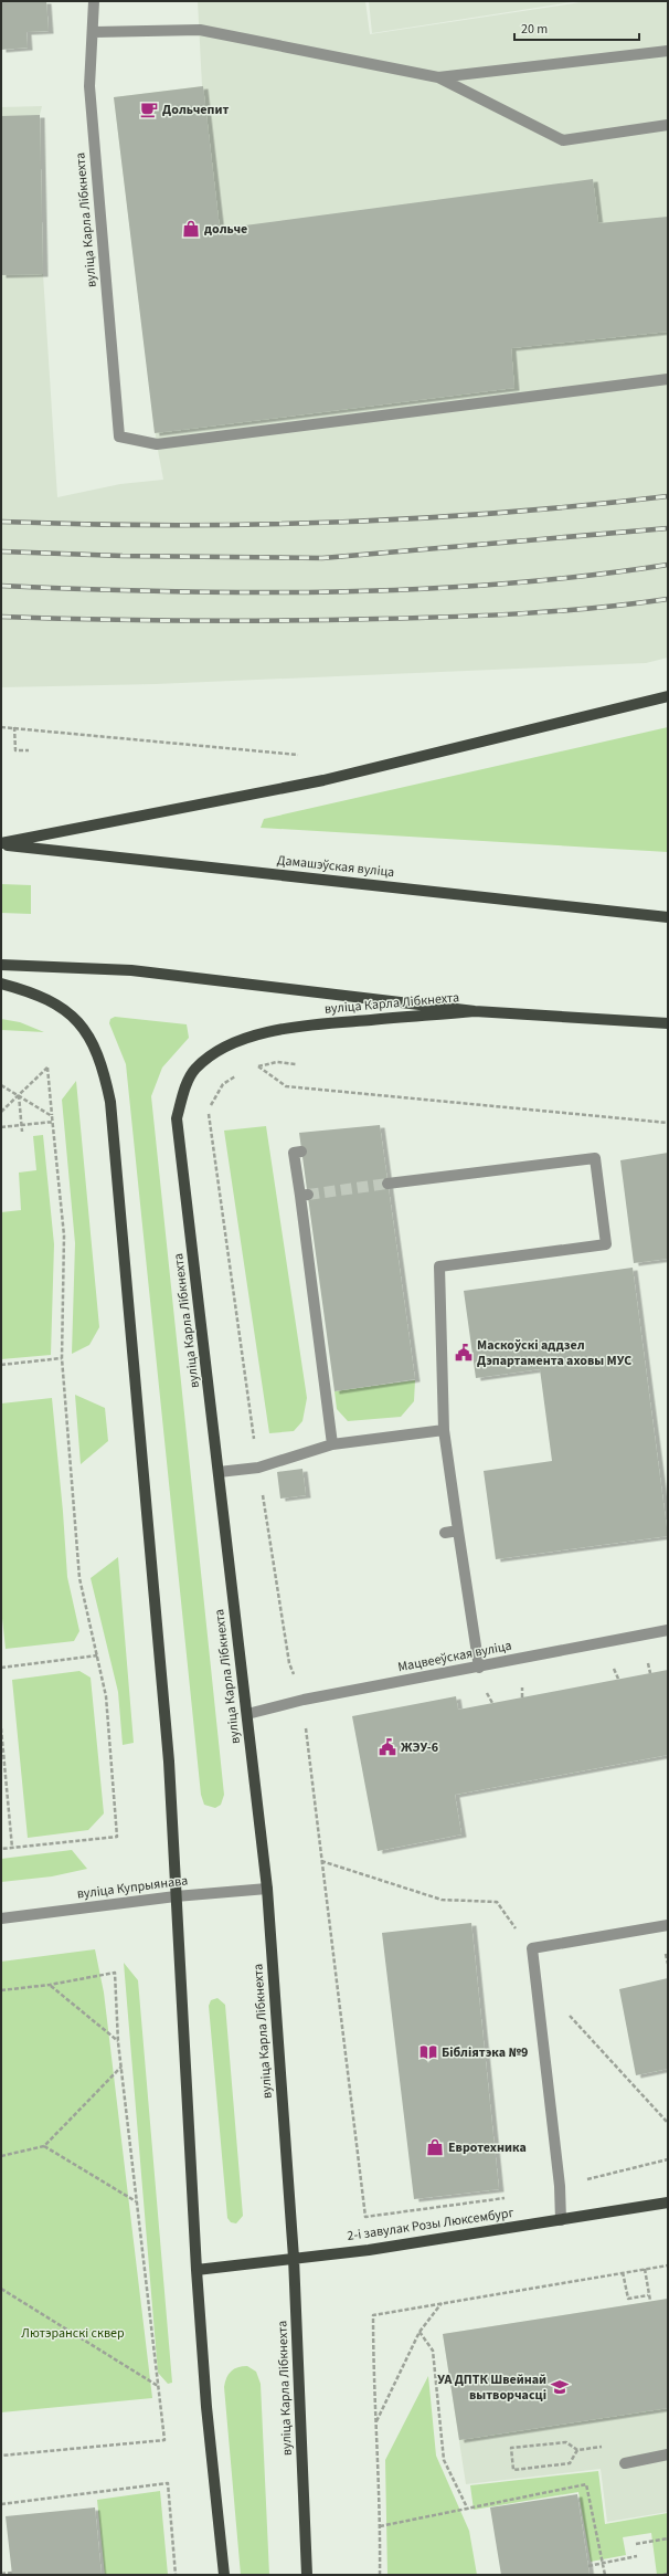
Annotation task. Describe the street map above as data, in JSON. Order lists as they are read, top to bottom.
{
  "streets": {
    "main road": ["вуліца Карла Лібкнехта", "Дамашэўская вуліца", "2-і завулак Розы Люксембург"],
    "street": ["Мацвееўская вуліца", "вуліца Купрыянава"]
  },
  "crossings": [
    ["вуліца Карла Лібкнехта", "Мацвееўская вуліца"],
    ["вуліца Карла Лібкнехта", "вуліца Купрыянава"],
    ["вуліца Карла Лібкнехта", "2-і завулак Розы Люксембург"]
  ],
  "parks": ["Лютэранскі сквер"],
  "places": {
    "cafe": ["Дольчепит"],
    "shop": ["дольче", "Евротехника"],
    "public building": ["Маскоўскі аддзел Дэпартамента аховы МУС", "ЖЭУ-6"],
    "library": ["Бібліятэка №9"],
    "school or university": ["УА ДПТК Швейнай вытворчасці"]
  },
  "scale_bar": "20 m"
}
